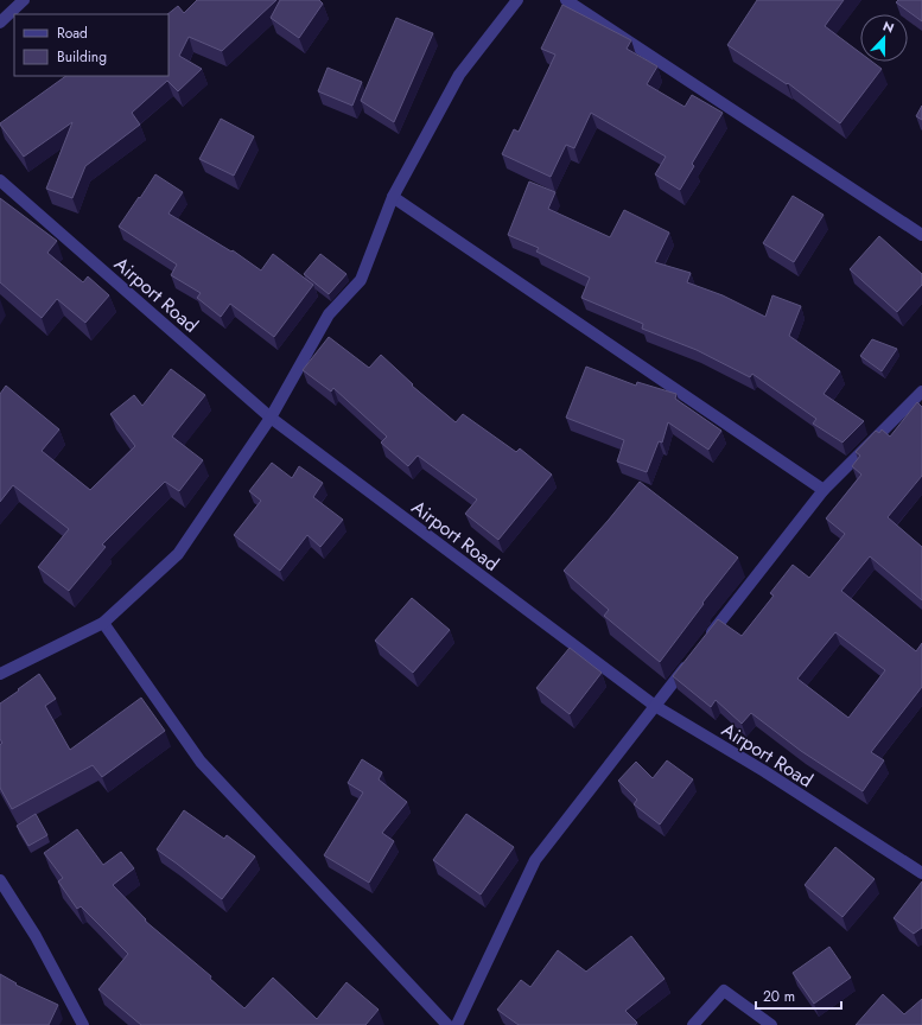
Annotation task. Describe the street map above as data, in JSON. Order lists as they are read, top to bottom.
{
  "streets": {
    "street": ["Airport Road"]
  },
  "legend": ["Road", "Building"],
  "scale_bar": "20 m",
  "north": "top"
}
